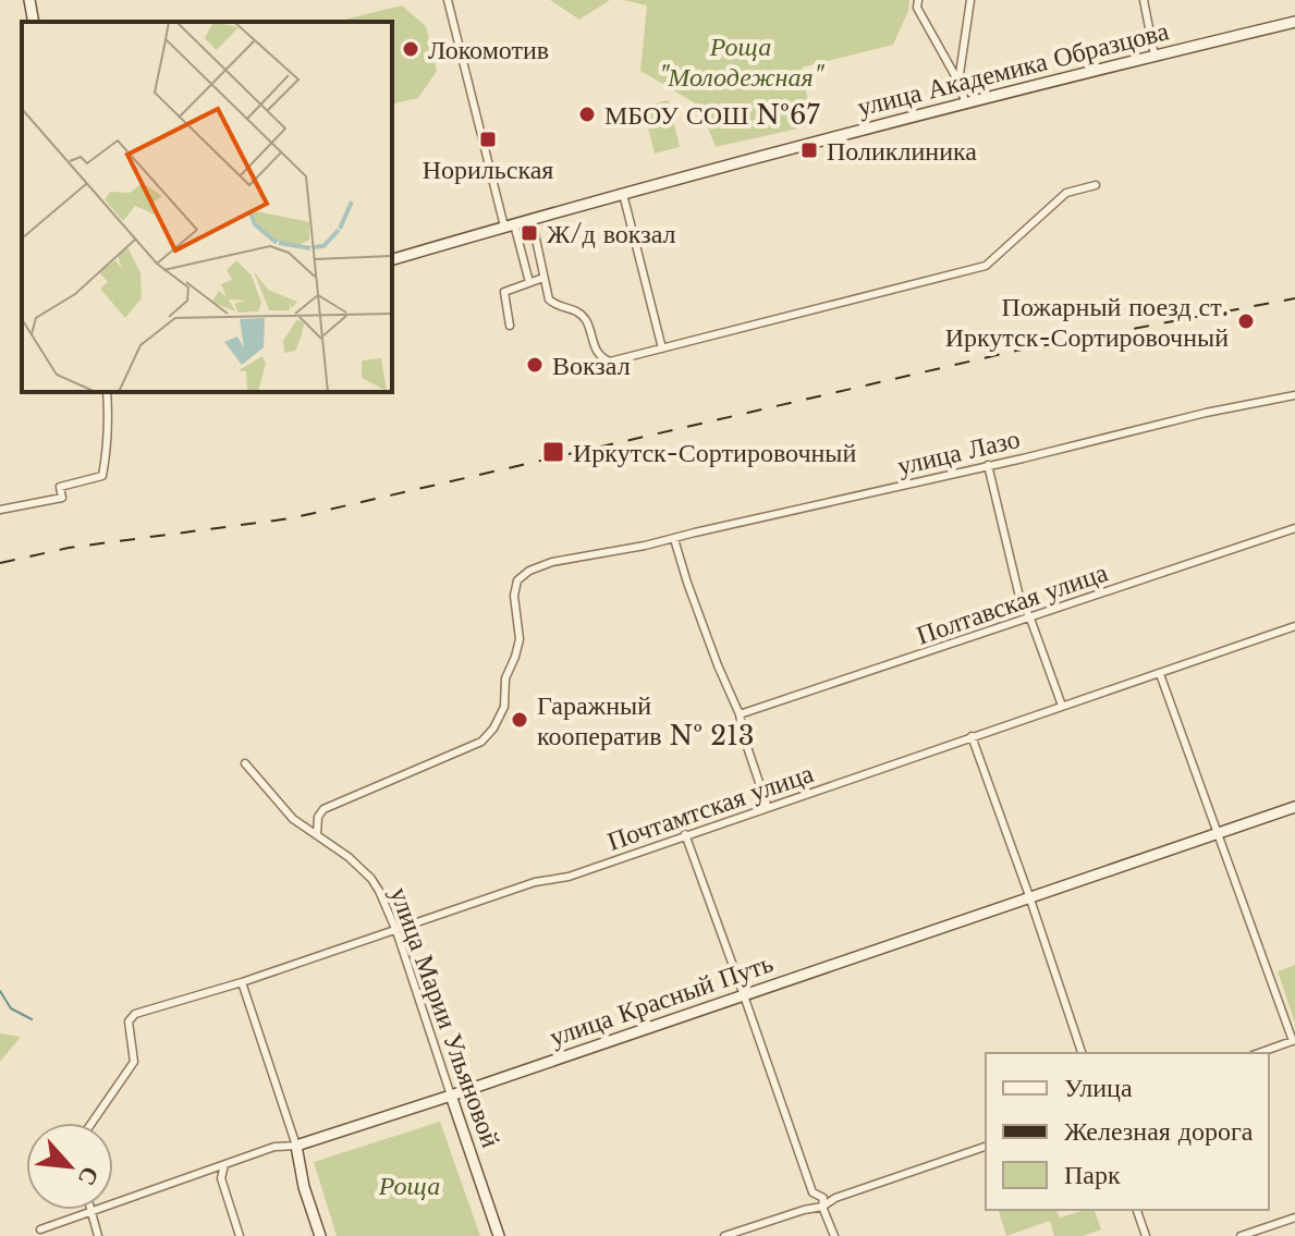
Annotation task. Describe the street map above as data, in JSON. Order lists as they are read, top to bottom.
{
  "streets": {
    "street": [
      "улица Академика Образцова",
      "улица Лазо",
      "Полтавская улица",
      "Почтамтская улица",
      "улица Красный Путь",
      "улица Марии Ульяновой"
    ]
  },
  "crossings": [
    ["улица Лазо", "улица Марии Ульяновой"],
    ["Почтамтская улица", "улица Марии Ульяновой"],
    ["улица Красный Путь", "улица Марии Ульяновой"]
  ],
  "parks": ["Роща \"Молодежная\"", "Роща"],
  "places": {
    "other": [
      "Локомотив",
      "МБОУ СОШ №67",
      "Пожарный поезд ст. Иркутск-Сортировочный",
      "Вокзал",
      "Гаражный кооператив № 213"
    ],
    "transit": [
      "Норильская",
      "Поликлиника",
      "Ж/д вокзал",
      "Иркутск-Сортировочный"
    ]
  },
  "legend": ["Улица", "Железная дорога", "Парк"],
  "north": "bottom right"
}
